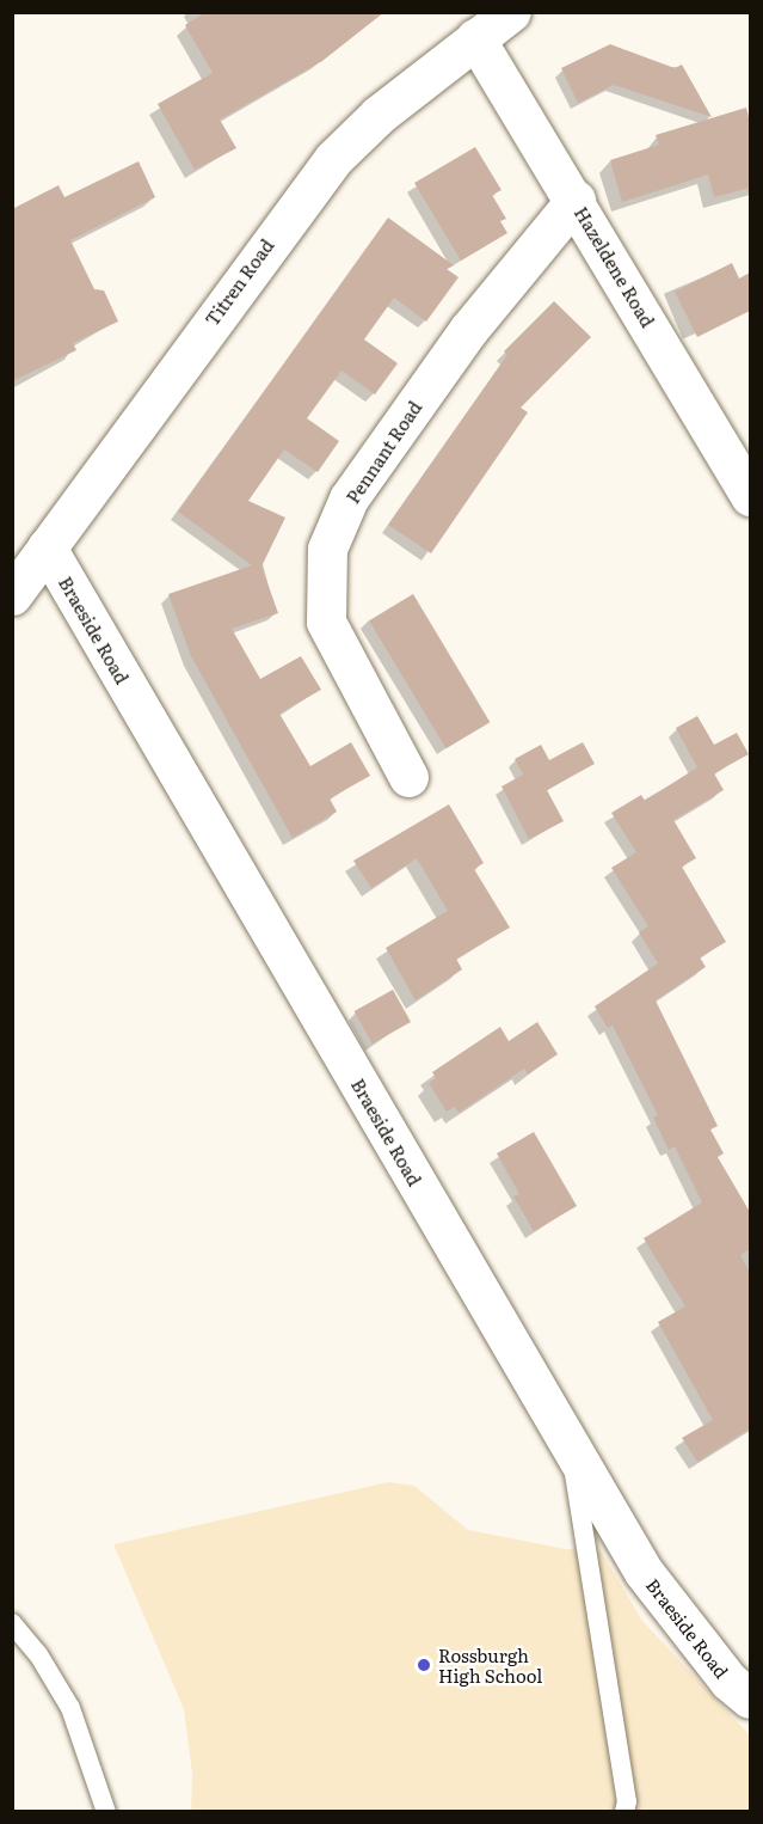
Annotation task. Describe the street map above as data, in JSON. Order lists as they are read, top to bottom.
{
  "streets": {
    "street": [
      "Hazeldene Road",
      "Titren Road",
      "Pennant Road",
      "Braeside Road"
    ]
  },
  "crossings": [
    ["Hazeldene Road", "Titren Road"],
    ["Hazeldene Road", "Pennant Road"],
    ["Titren Road", "Braeside Road"]
  ],
  "places": ["Rossburgh High School"]
}
